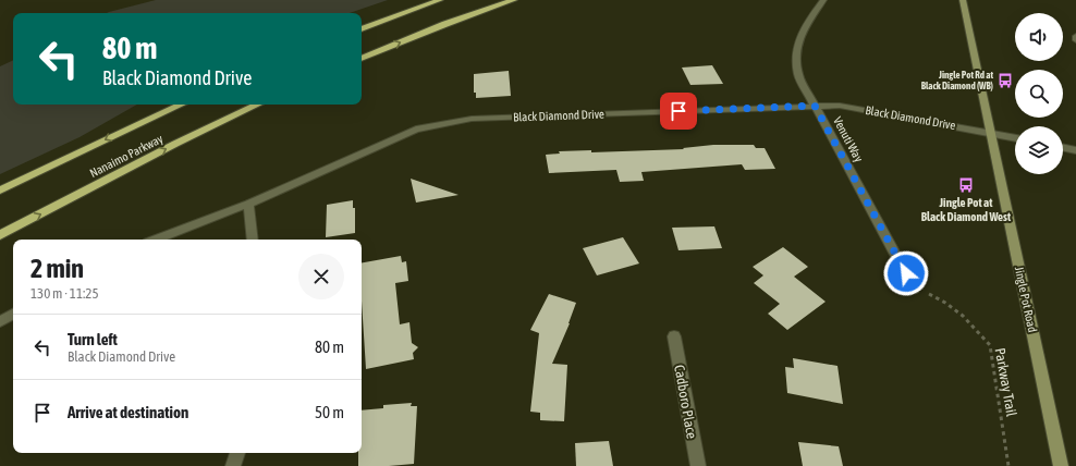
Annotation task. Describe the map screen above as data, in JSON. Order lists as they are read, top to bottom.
{
  "streets": {
    "highway": ["Nanaimo Parkway"],
    "main road": ["Jingle Pot Road"],
    "street": ["Black Diamond Drive", "Venuti Way", "Cadboro Place"],
    "path": ["Parkway Trail"]
  },
  "crossings": [
    ["Black Diamond Drive", "Venuti Way"],
    ["Black Diamond Drive", "Jingle Pot Road"],
    ["Venuti Way", "Parkway Trail"]
  ],
  "places": {
    "bus stop": ["Jingle Pot Rd at Black Diamond (WB)", "Jingle Pot at Black Diamond West"]
  },
  "page": {
    "turn": ["80 m", "Black Diamond Drive"],
    "heading": ["2 min", "130 m · 11:25"],
    "list": [
      {
        "name": "Turn left",
        "note": "Black Diamond Drive",
        "value": "80 m"
      },
      {
        "name": "Arrive at destination",
        "value": "50 m"
      }
    ]
  }
}
